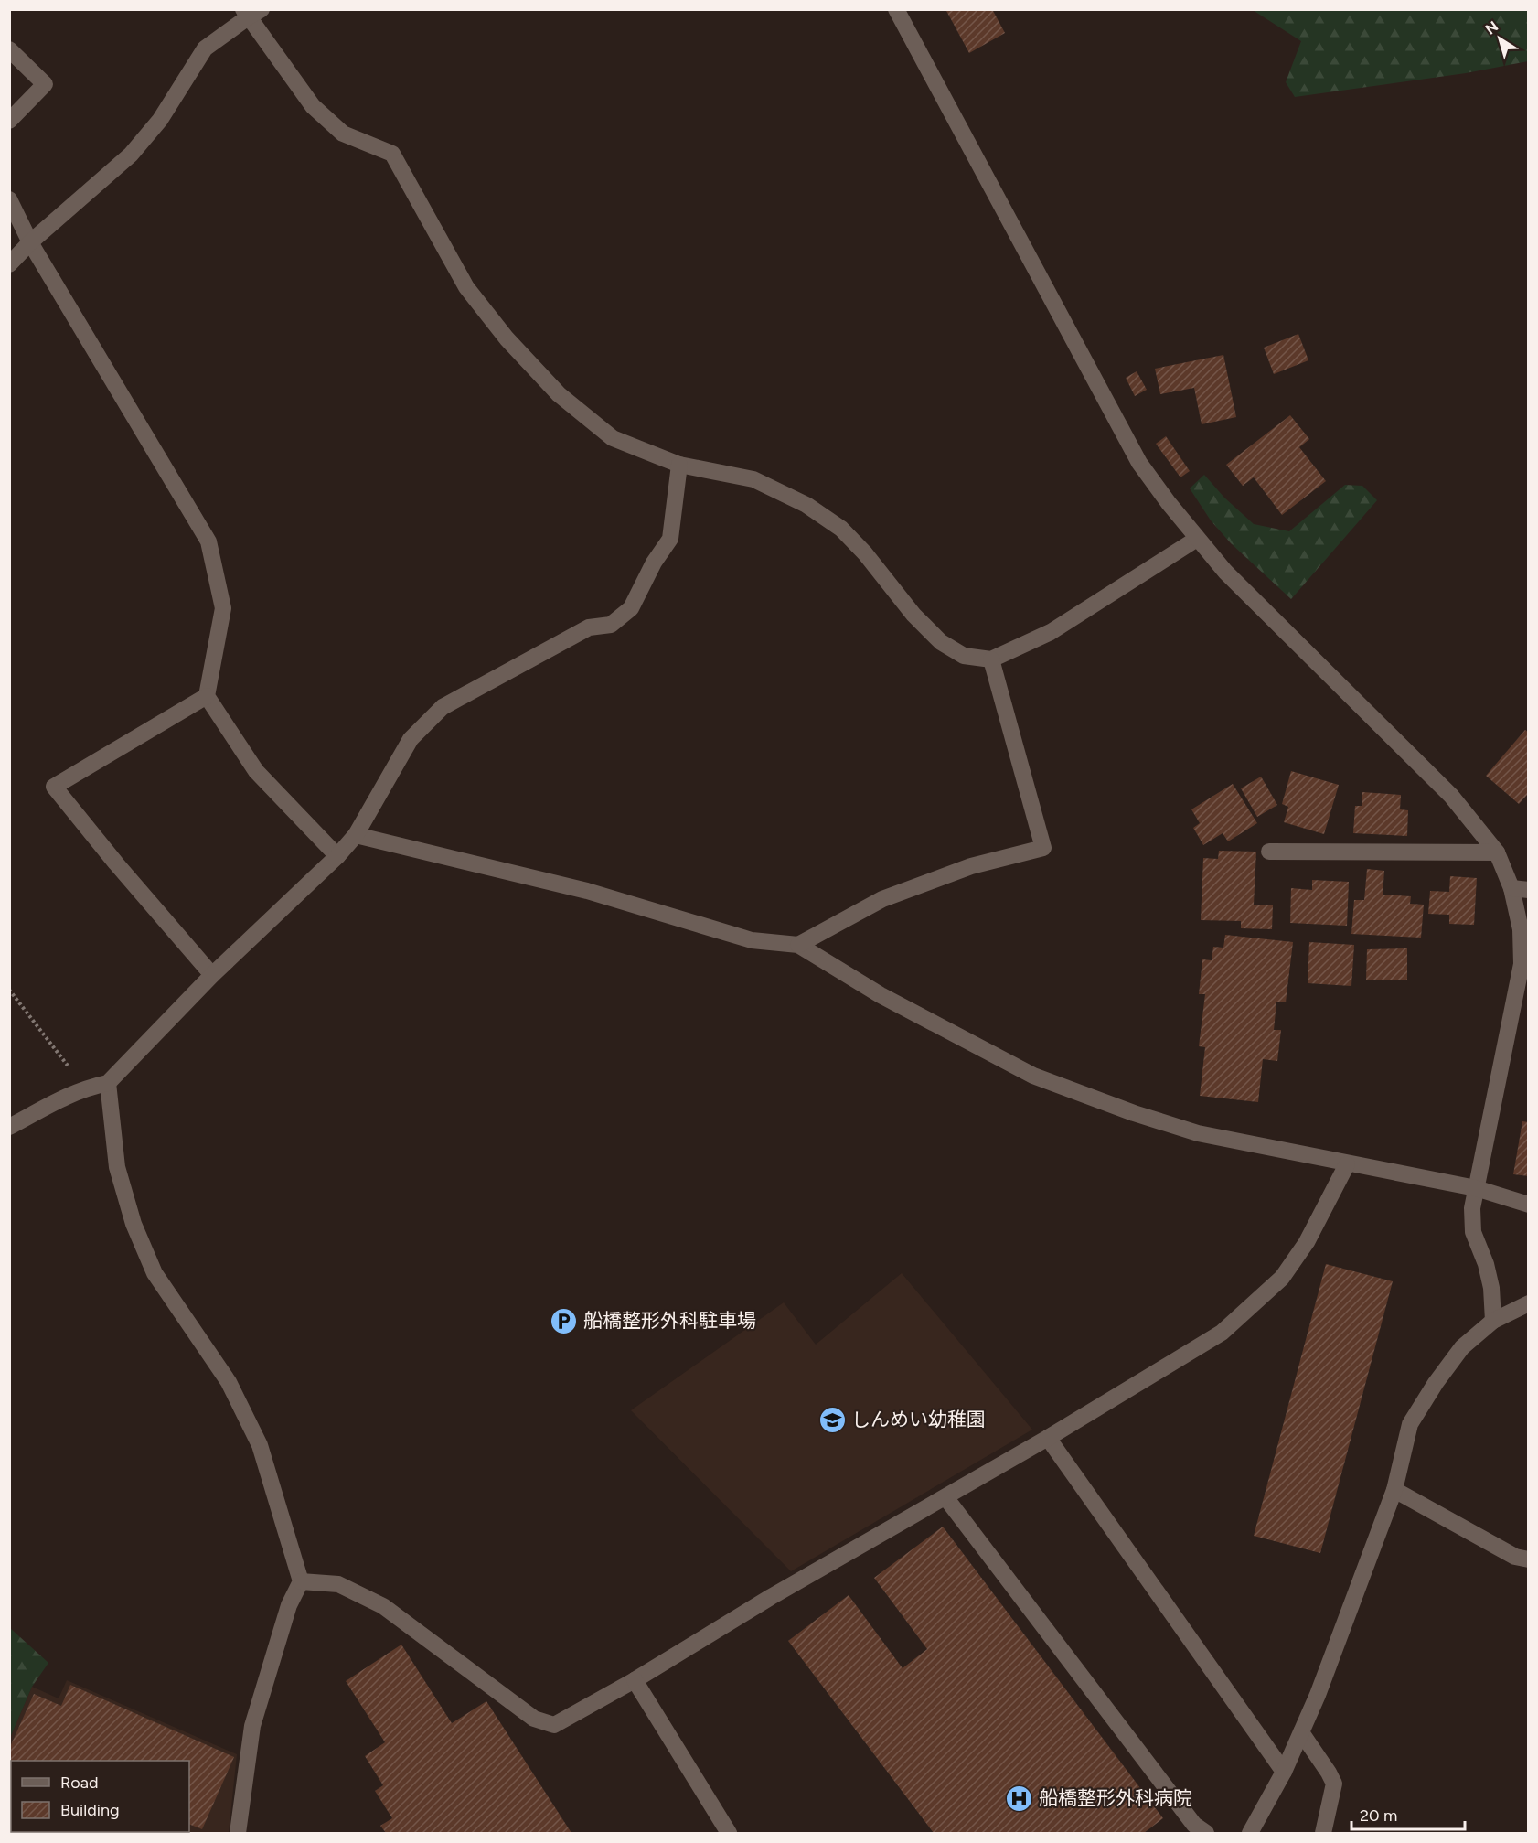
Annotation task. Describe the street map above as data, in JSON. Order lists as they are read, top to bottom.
{
  "places": {
    "parking": ["船橋整形外科駐車場"],
    "school or university": ["しんめい幼稚園"],
    "hospital": ["船橋整形外科病院"]
  },
  "legend": ["Road", "Building"],
  "scale_bar": "20 m",
  "north": "top left"
}
